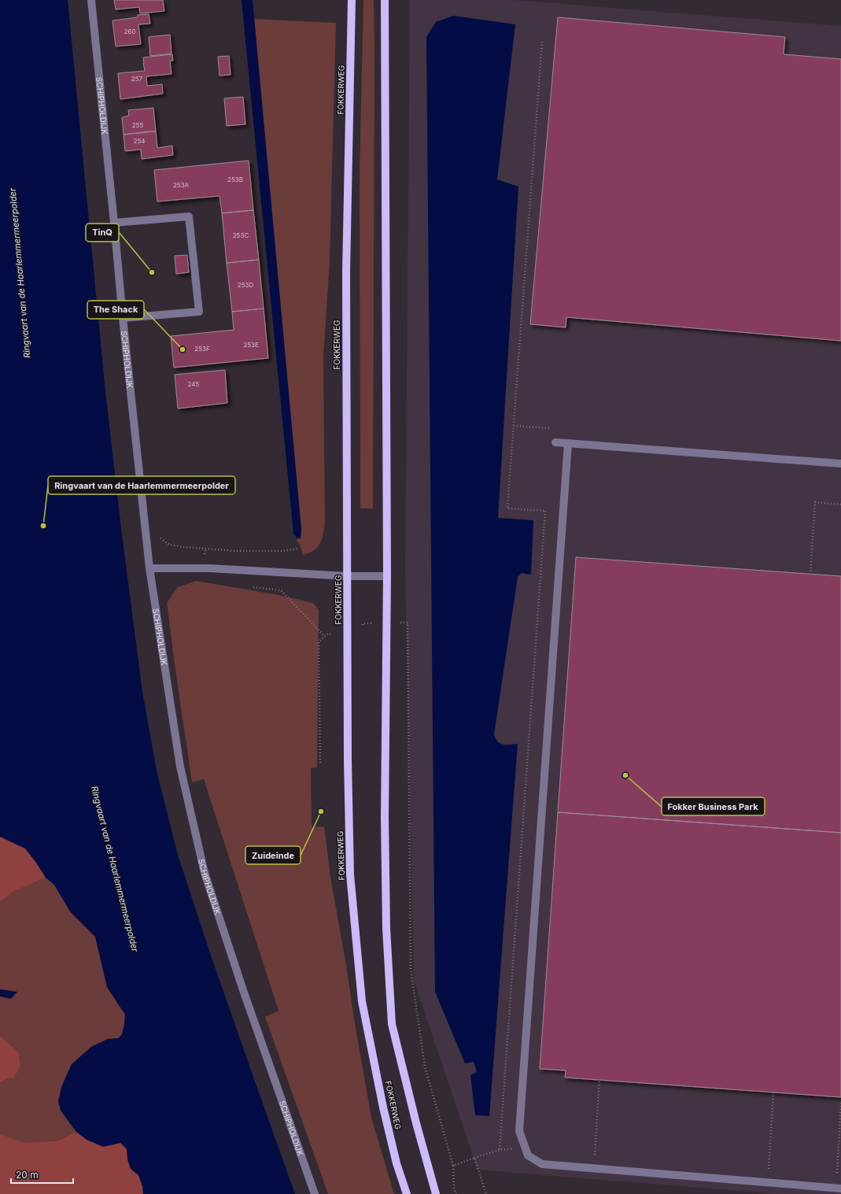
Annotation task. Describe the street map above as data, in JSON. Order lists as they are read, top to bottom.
{
  "streets": {
    "main road": ["FOKKERWEG"],
    "street": ["SCHIPHOLDIJK"]
  },
  "water": ["Ringvaart van de Haarlemmermeerpolder"],
  "places": [
    "TinQ",
    "The Shack",
    "Ringvaart van de Haarlemmermeerpolder",
    "Fokker Business Park",
    "Zuideinde"
  ],
  "house_numbers": [
    "260",
    "257",
    "255",
    "254",
    "253B",
    "253A",
    "253C",
    "253D",
    "253E",
    "253F",
    "245"
  ],
  "scale_bar": "20 m"
}
